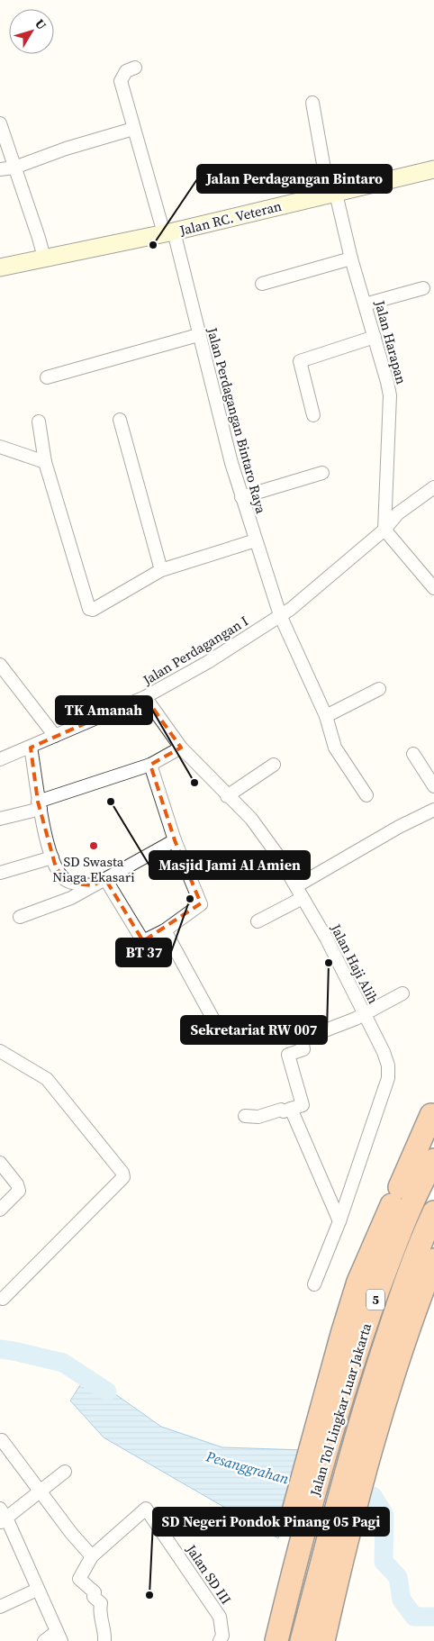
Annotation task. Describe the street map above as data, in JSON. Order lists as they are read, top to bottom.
{
  "streets": {
    "highway": ["5", "Jalan Tol Lingkar Luar Jakarta"],
    "main road": ["Jalan RC. Veteran"],
    "street": [
      "Jalan Harapan",
      "Jalan Perdagangan Bintaro Raya",
      "Jalan Perdagangan I",
      "Jalan Haji Alih",
      "Jalan SD III"
    ]
  },
  "crossings": [
    ["Jalan RC. Veteran", "Jalan Harapan"],
    ["Jalan RC. Veteran", "Jalan Perdagangan Bintaro Raya"],
    ["Jalan Perdagangan Bintaro Raya", "Jalan Perdagangan I"],
    ["Jalan Perdagangan I", "Jalan Haji Alih"]
  ],
  "water": ["Pesanggrahan"],
  "places": [
    "Jalan Perdagangan Bintaro",
    "TK Amanah",
    "Masjid Jami Al Amien",
    "SD Swasta Niaga Ekasari",
    "BT 37",
    "Sekretariat RW 007",
    "SD Negeri Pondok Pinang 05 Pagi"
  ],
  "north": "top right"
}
